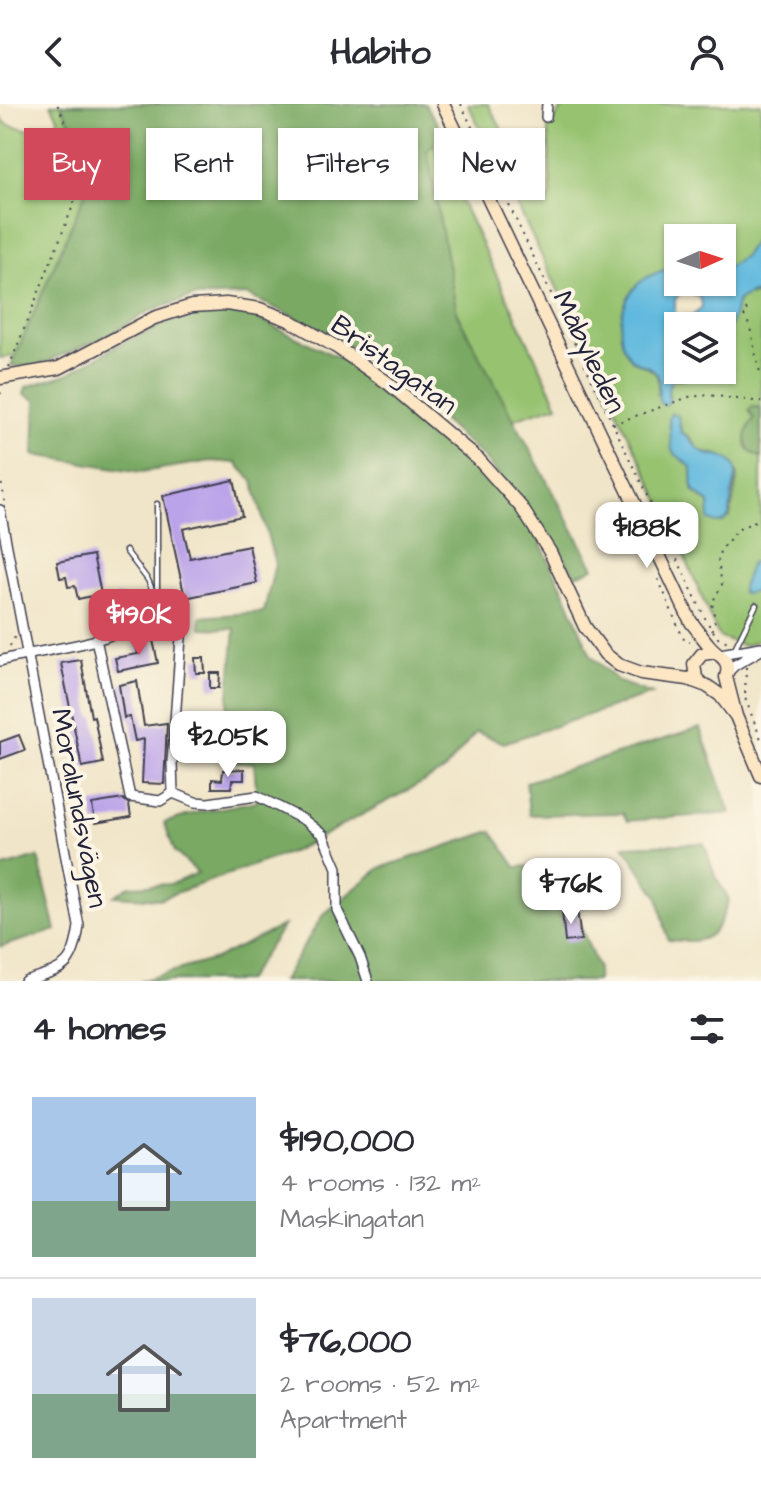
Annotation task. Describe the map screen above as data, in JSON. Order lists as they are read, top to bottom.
{
  "streets": {
    "street": ["Måbyleden", "Bristagatan", "Moralundsvägen"]
  },
  "crossings": [
    ["Måbyleden", "Bristagatan"]
  ],
  "north": "right",
  "page": {
    "header": "Habito",
    "chip": [
      "Buy",
      "Rent",
      "Filters",
      "New"
    ],
    "price": [
      "$188K",
      "$190K",
      "$205K",
      "$76K"
    ],
    "heading": "4 homes",
    "list": [
      {
        "name": "$190,000",
        "note": "4 rooms · 132 m² · Maskingatan"
      },
      {
        "name": "$76,000",
        "note": "2 rooms · 52 m² · Apartment"
      }
    ]
  }
}
